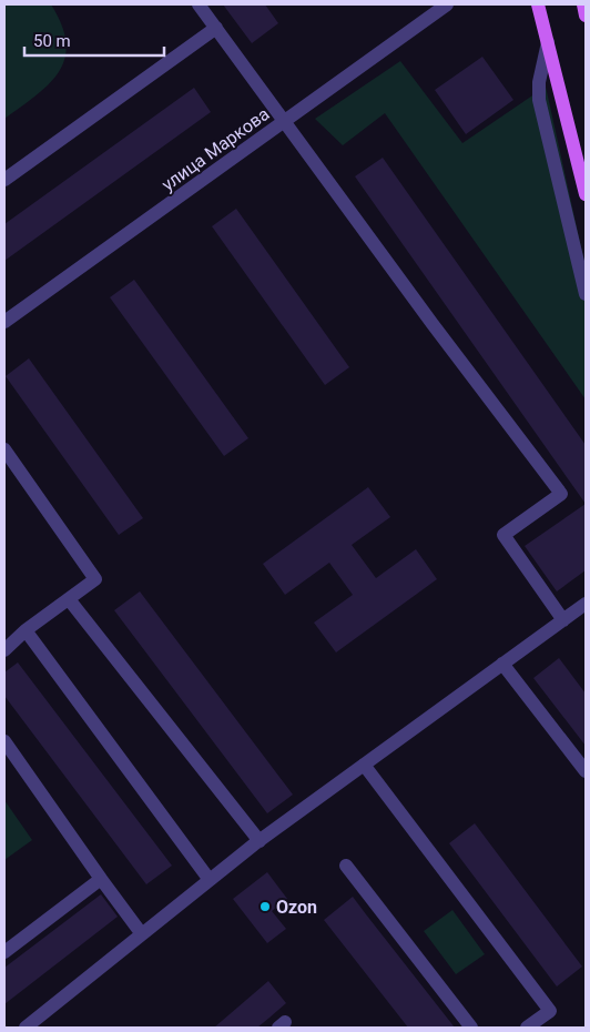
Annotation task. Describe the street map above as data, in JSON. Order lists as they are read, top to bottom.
{
  "streets": {
    "street": ["улица Маркова"]
  },
  "places": ["Ozon"],
  "scale_bar": "50 m"
}
